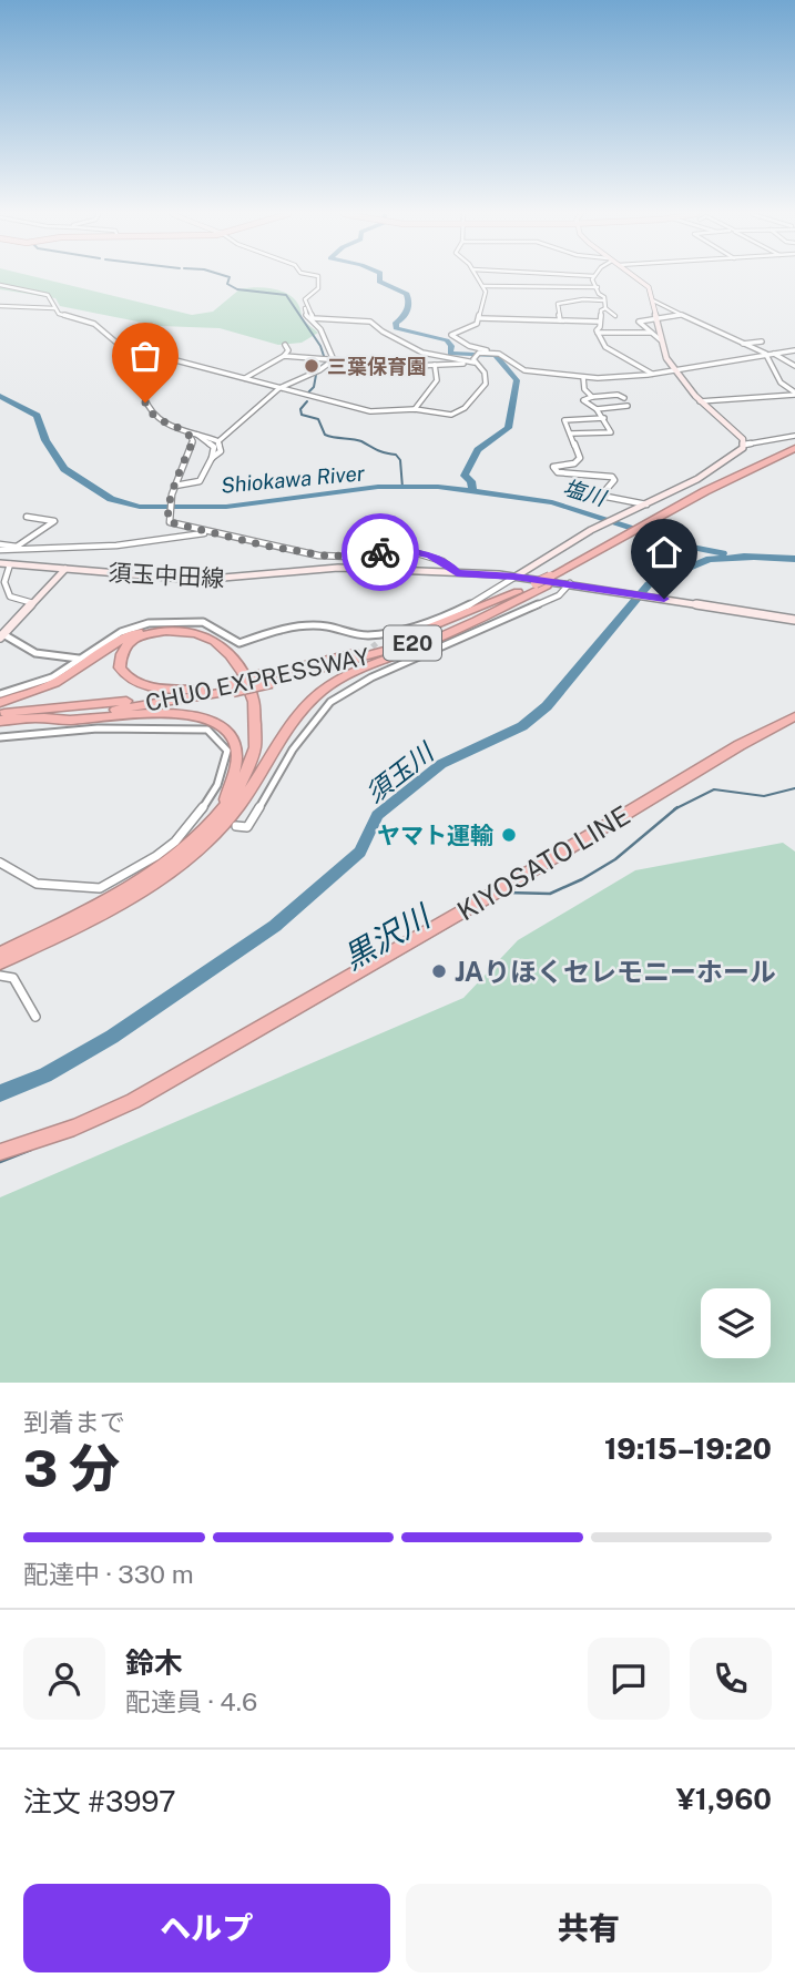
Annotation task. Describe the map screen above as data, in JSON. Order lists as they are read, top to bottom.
{
  "streets": {
    "highway": ["E20", "CHUO EXPRESSWAY", "KIYOSATO LINE"],
    "street": ["須玉中田線"]
  },
  "water": [
    "Shiokawa River",
    "塩川",
    "須玉川",
    "黒沢川"
  ],
  "places": ["三葉保育園", "ヤマト運輸", "JAりほくセレモニーホール"],
  "page": {
    "heading": ["3 分", "到着まで", "19:15–19:20"],
    "panel": [
      "鈴木",
      "配達員 · 4.6",
      "注文 #3997",
      "¥1,960"
    ],
    "bar": "配達中 · 330 m",
    "buttons": ["ヘルプ", "共有"]
  }
}
